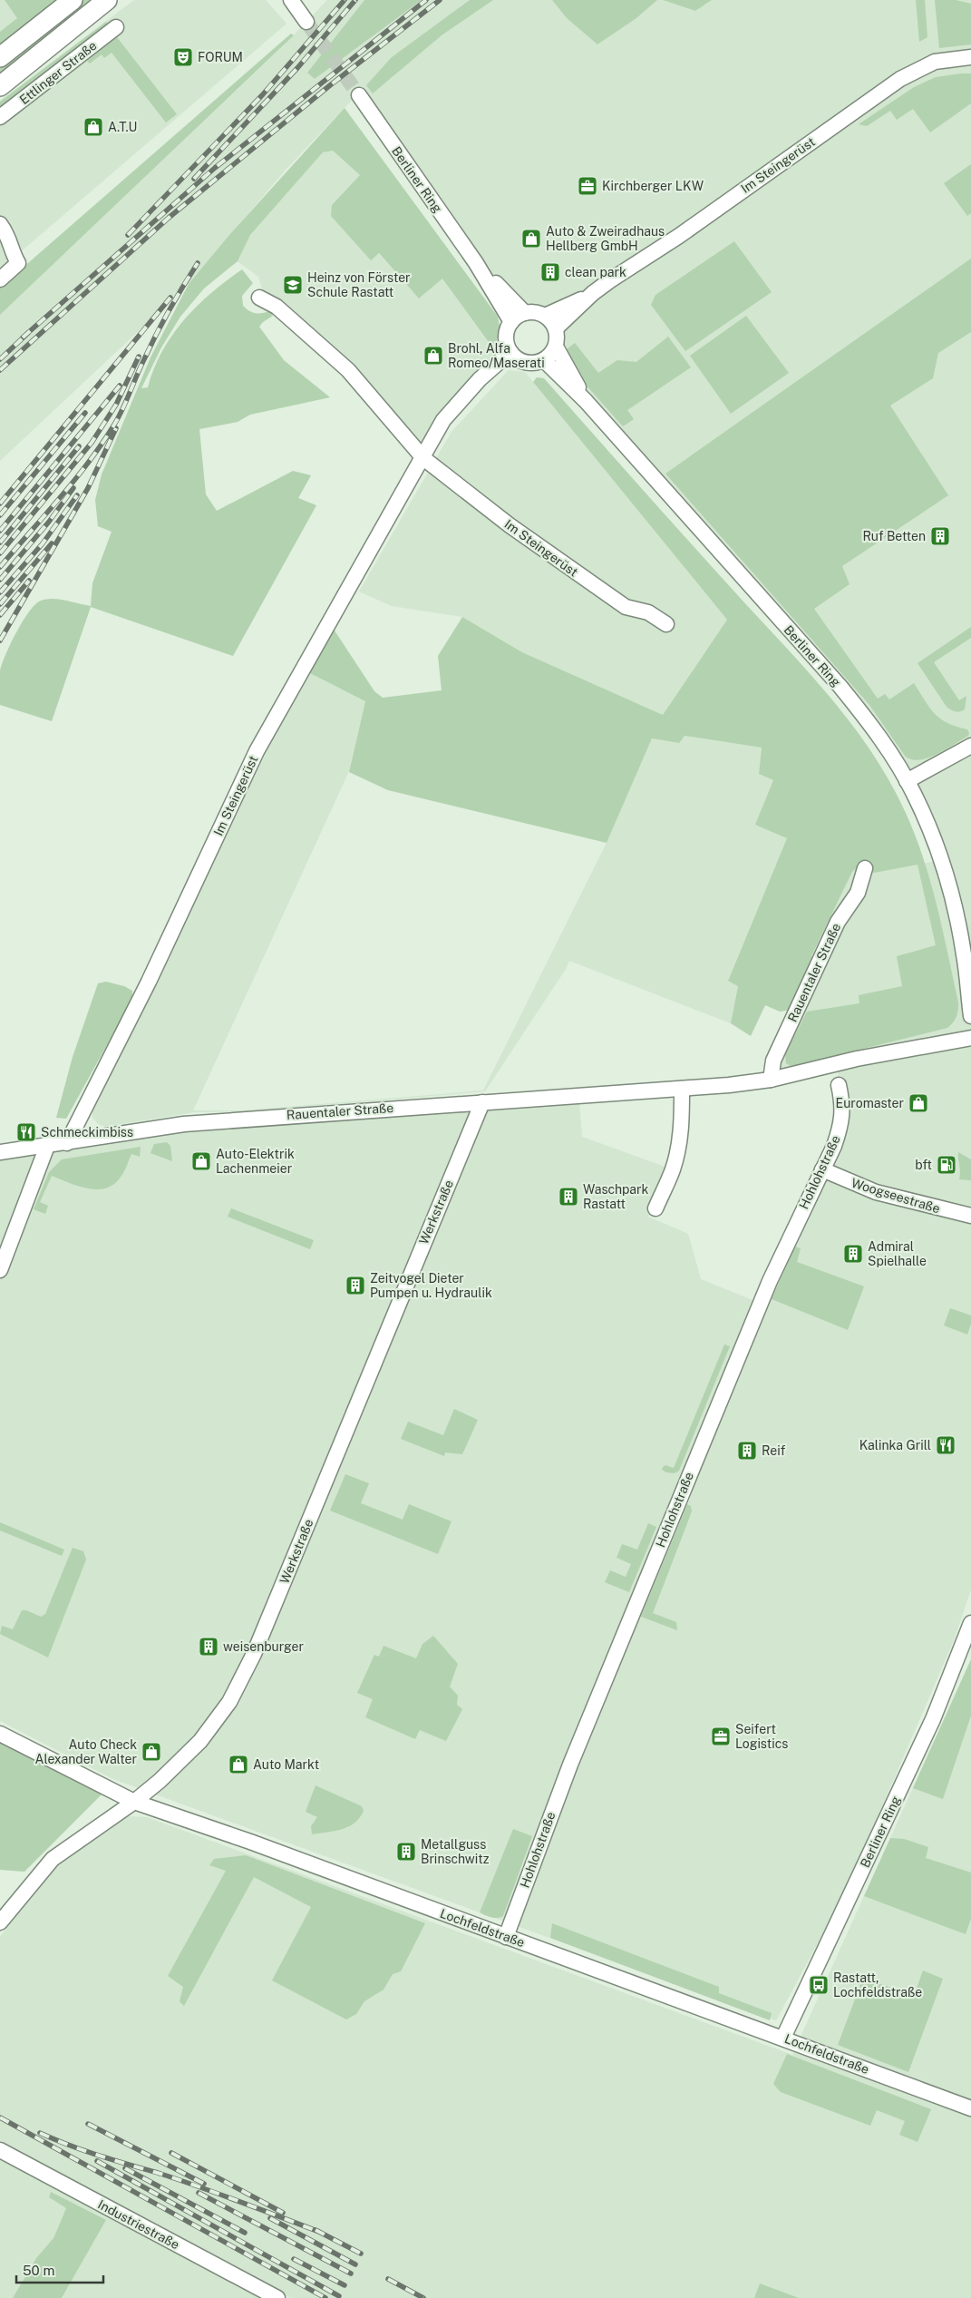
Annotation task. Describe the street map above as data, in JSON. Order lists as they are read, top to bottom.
{
  "streets": {
    "street": [
      "Ettlinger Straße",
      "Im Steingerüst",
      "Berliner Ring",
      "Rauentaler Straße",
      "Hohlohstraße",
      "Woogseestraße",
      "Werkstraße",
      "Lochfeldstraße",
      "Industriestraße"
    ]
  },
  "crossings": [
    ["Im Steingerüst", "Berliner Ring"],
    ["Im Steingerüst", "Rauentaler Straße"],
    ["Berliner Ring", "Lochfeldstraße"],
    ["Rauentaler Straße", "Werkstraße"],
    ["Hohlohstraße", "Woogseestraße"],
    ["Hohlohstraße", "Lochfeldstraße"],
    ["Werkstraße", "Lochfeldstraße"]
  ],
  "places": {
    "theatre": ["FORUM"],
    "shop": [
      "A.T.U",
      "Auto & Zweiradhaus Hellberg GmbH",
      "Brohl, Alfa Romeo/Maserati",
      "Euromaster",
      "Auto-Elektrik Lachenmeier",
      "Auto Check Alexander Walter",
      "Auto Markt"
    ],
    "office": ["Kirchberger LKW", "Seifert Logistics"],
    "building": [
      "clean park",
      "Ruf Betten",
      "Waschpark Rastatt",
      "Admiral Spielhalle",
      "Zeitvogel Dieter Pumpen u. Hydraulik",
      "Reif",
      "weisenburger",
      "Metallguss Brinschwitz"
    ],
    "school or university": ["Heinz von Förster Schule Rastatt"],
    "restaurant": ["Schmeckimbiss", "Kalinka Grill"],
    "fuel station": ["bft"],
    "bus stop": ["Rastatt, Lochfeldstraße"]
  },
  "scale_bar": "50 m"
}
